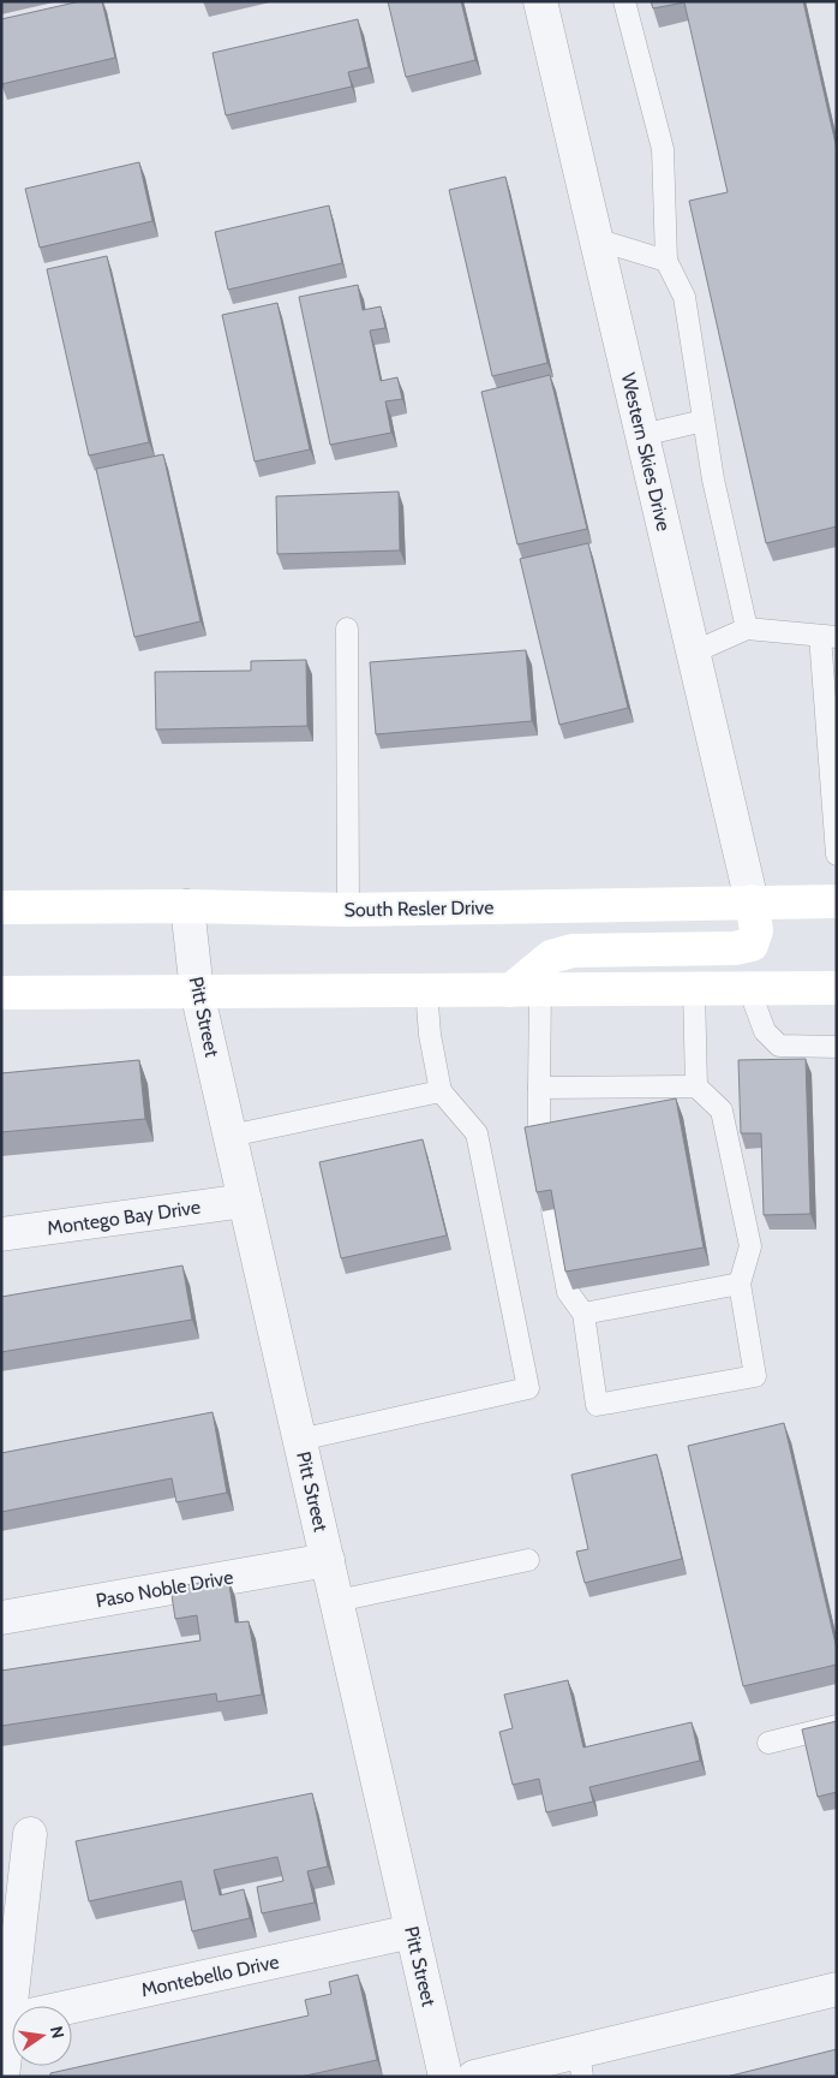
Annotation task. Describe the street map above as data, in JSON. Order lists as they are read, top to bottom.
{
  "streets": {
    "main road": ["South Resler Drive"],
    "street": [
      "Western Skies Drive",
      "Pitt Street",
      "Montego Bay Drive",
      "Paso Noble Drive",
      "Montebello Drive"
    ]
  },
  "crossings": [
    ["Western Skies Drive", "South Resler Drive"],
    ["South Resler Drive", "Pitt Street"],
    ["Pitt Street", "Montego Bay Drive"],
    ["Pitt Street", "Paso Noble Drive"],
    ["Pitt Street", "Montebello Drive"]
  ],
  "north": "right"
}
